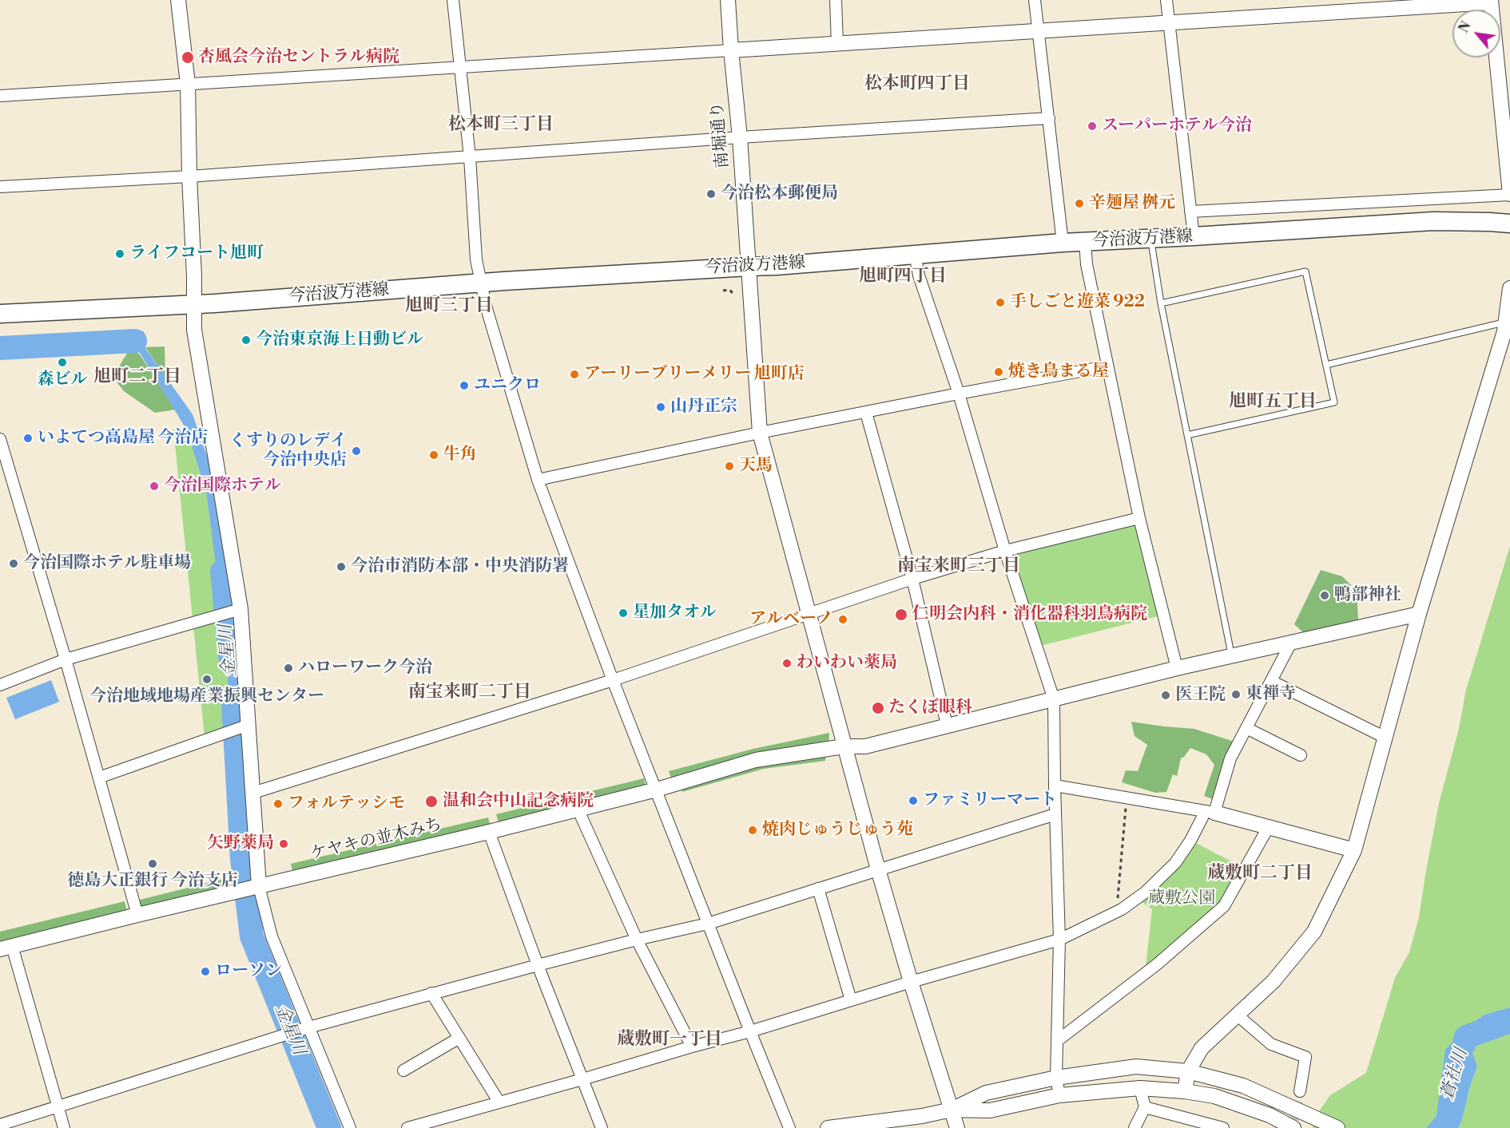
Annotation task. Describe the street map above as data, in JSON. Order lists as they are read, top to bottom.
{
  "streets": {
    "main road": ["今治波方港線"],
    "street": ["南堀通り", "ケヤキの並木みち"]
  },
  "crossings": [
    ["南堀通り", "今治波方港線"],
    ["南堀通り", "ケヤキの並木みち"]
  ],
  "districts": [
    "松本町四丁目",
    "松本町三丁目",
    "旭町四丁目",
    "旭町三丁目",
    "旭町二丁目",
    "旭町五丁目",
    "南宝来町三丁目",
    "南宝来町二丁目",
    "蔵敷町二丁目",
    "蔵敷町一丁目"
  ],
  "water": ["金星川", "蒼社川"],
  "parks": ["蔵敷公園"],
  "places": [
    "杏風会今治セントラル病院",
    "スーパーホテル今治",
    "今治松本郵便局",
    "辛麺屋 桝元",
    "ライフコート旭町",
    "手しごと遊菜 922",
    "今治東京海上日動ビル",
    "森ビル",
    "焼き鳥まる屋",
    "アーリーブリーメリー 旭町店",
    "ユニクロ",
    "山丹正宗",
    "いよてつ高島屋 今治店",
    "くすりのレデイ 今治中央店",
    "牛角",
    "天馬",
    "今治国際ホテル",
    "今治国際ホテル駐車場",
    "今治市消防本部・中央消防署",
    "鴨部神社",
    "星加タオル",
    "仁明会内科・消化器科羽鳥病院",
    "アルベーノ",
    "わいわい薬局",
    "ハローワーク今治",
    "今治地域地場産業振興センター",
    "東禅寺",
    "医王院",
    "たくぼ眼科",
    "ファミリーマート",
    "温和会中山記念病院",
    "フォルテッシモ",
    "焼肉じゅうじゅう苑",
    "矢野薬局",
    "徳島大正銀行 今治支店",
    "ローソン"
  ],
  "north": "top left"
}
